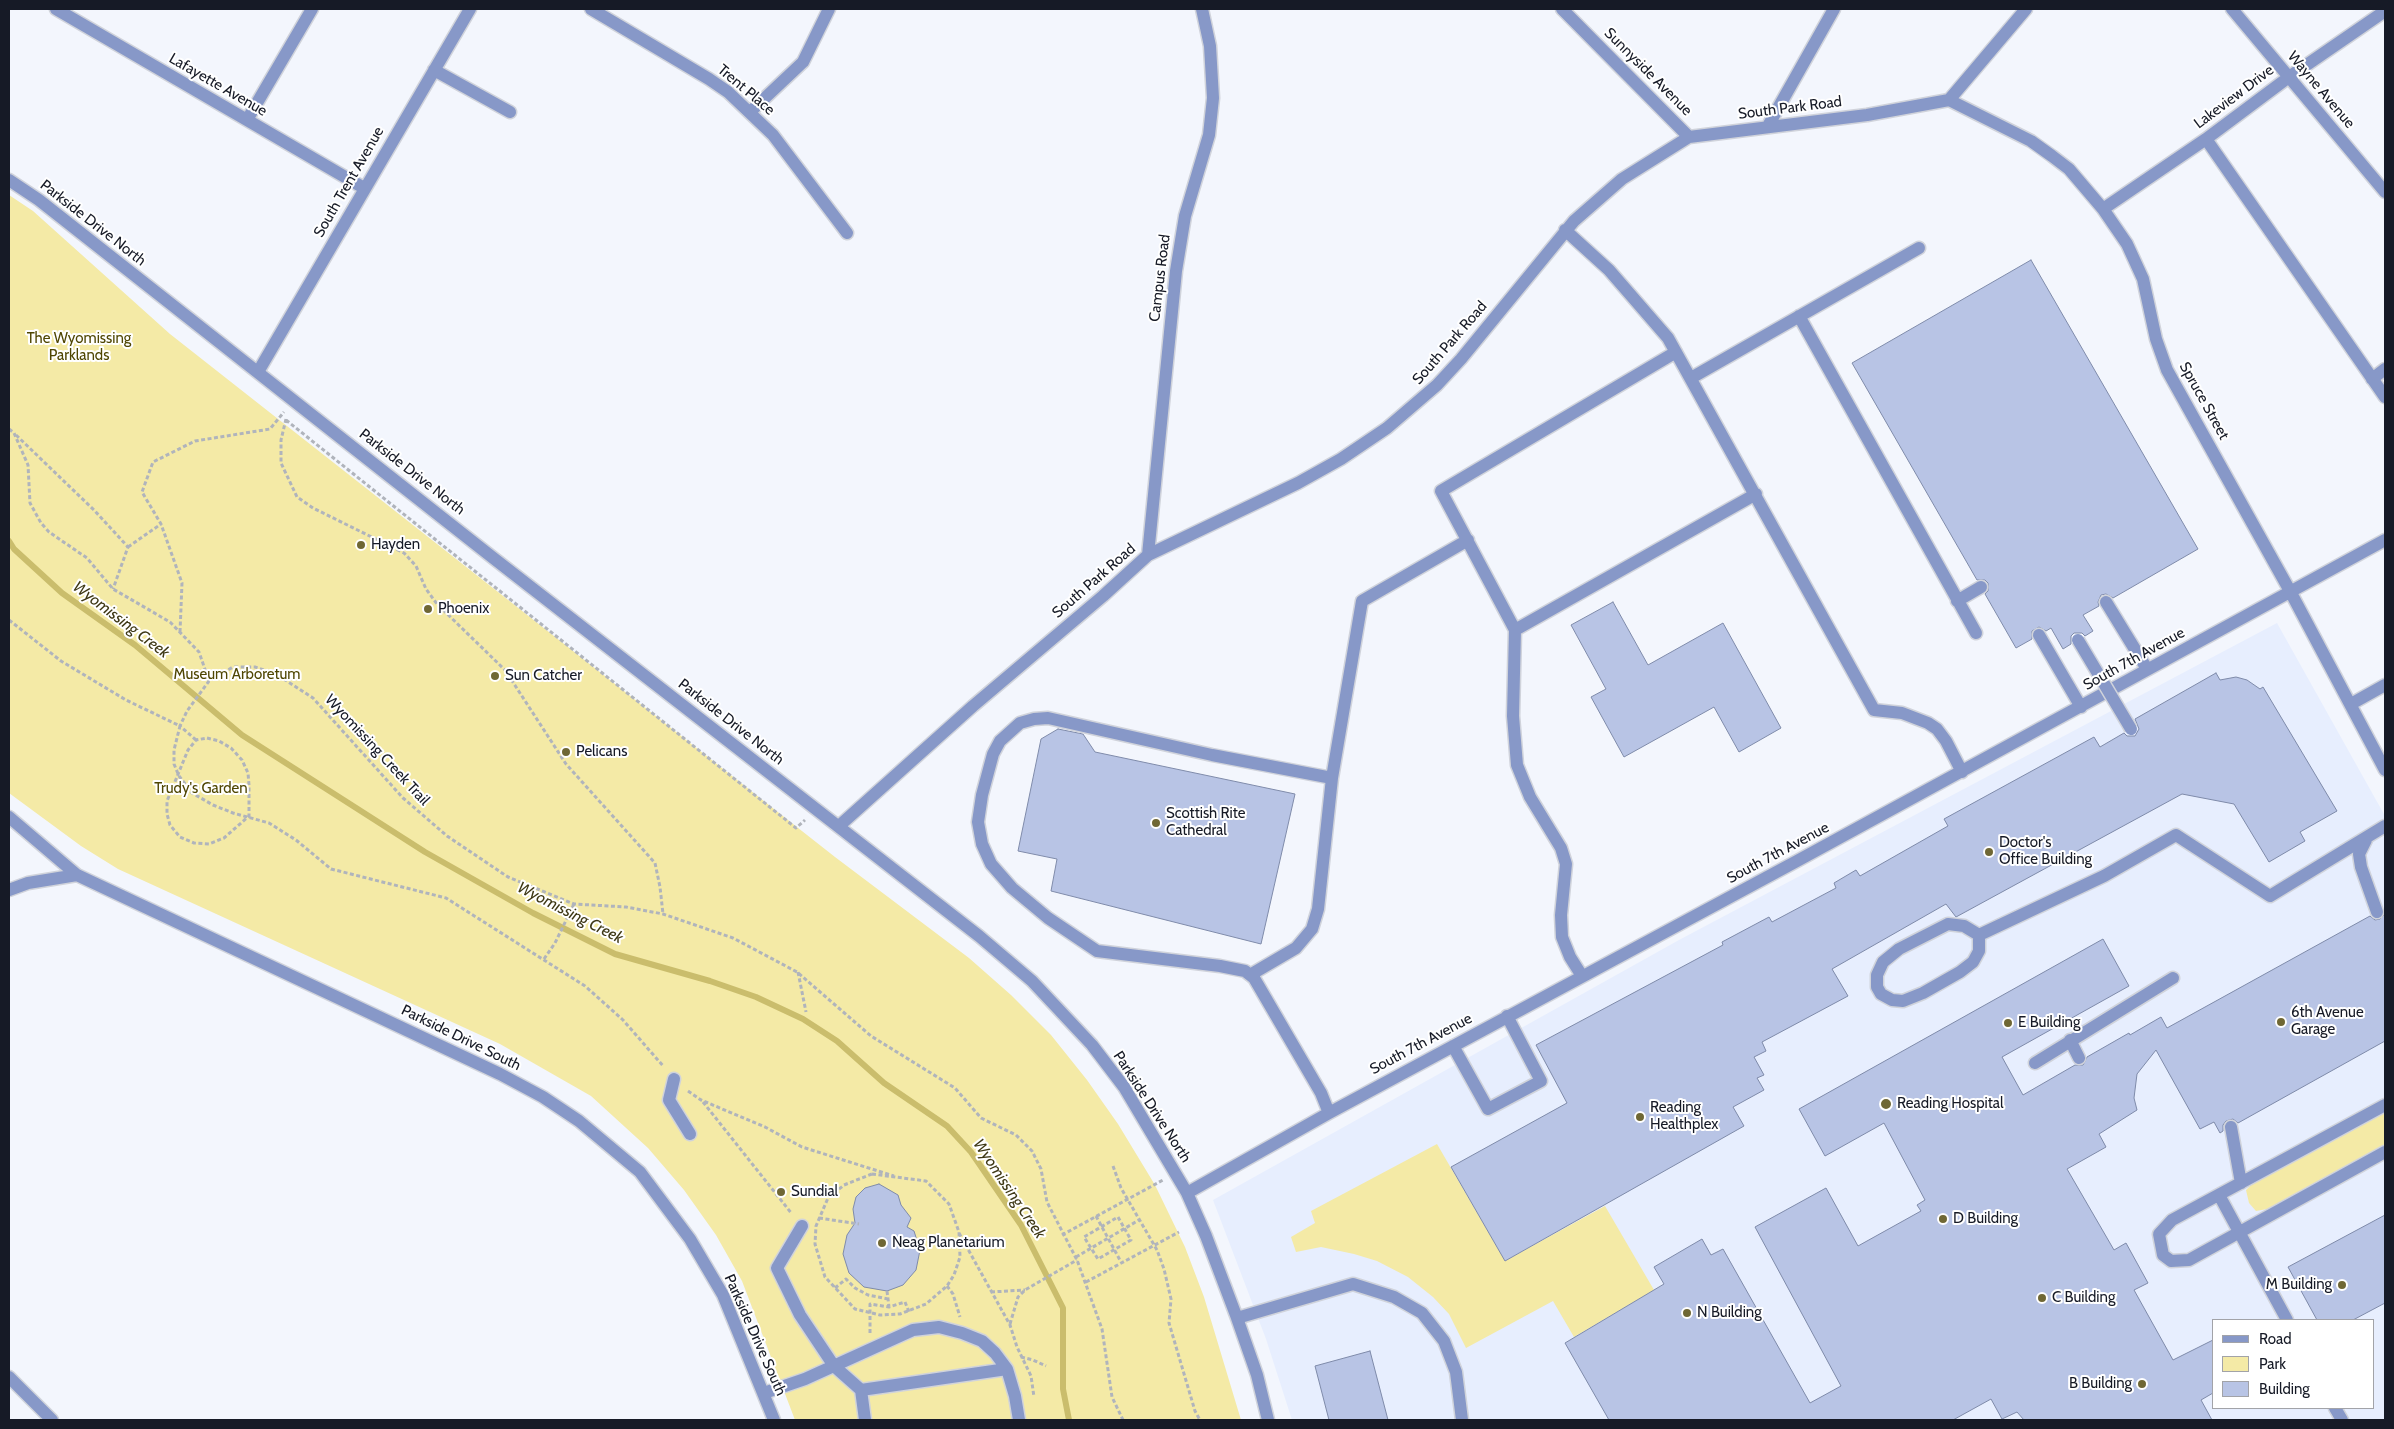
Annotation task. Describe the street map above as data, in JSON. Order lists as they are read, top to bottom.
{
  "streets": {
    "street": [
      "Sunnyside Avenue",
      "Lafayette Avenue",
      "Trent Place",
      "Wayne Avenue",
      "Lakeview Drive",
      "South Park Road",
      "South Trent Avenue",
      "Parkside Drive North",
      "Campus Road",
      "Spruce Street",
      "South 7th Avenue",
      "Parkside Drive South"
    ],
    "path": ["Wyomissing Creek Trail"]
  },
  "crossings": [
    ["Sunnyside Avenue", "South Park Road"],
    ["Lafayette Avenue", "South Trent Avenue"],
    ["Wayne Avenue", "Lakeview Drive"],
    ["Lakeview Drive", "Spruce Street"],
    ["South Park Road", "Parkside Drive North"],
    ["South Park Road", "Campus Road"],
    ["South Park Road", "Spruce Street"],
    ["South Trent Avenue", "Parkside Drive North"],
    ["Parkside Drive North", "South 7th Avenue"],
    ["Spruce Street", "South 7th Avenue"]
  ],
  "water": ["Wyomissing Creek"],
  "parks": ["The Wyomissing Parklands", "Museum Arboretum", "Trudy's Garden"],
  "places": [
    "Hayden",
    "Phoenix",
    "Sun Catcher",
    "Pelicans",
    "Scottish Rite Cathedral",
    "Doctor's Office Building",
    "6th Avenue Garage",
    "E Building",
    "Reading Hospital",
    "Reading Healthplex",
    "Sundial",
    "D Building",
    "Neag Planetarium",
    "M Building",
    "C Building",
    "N Building",
    "B Building"
  ],
  "legend": ["Road", "Park", "Building"]
}
